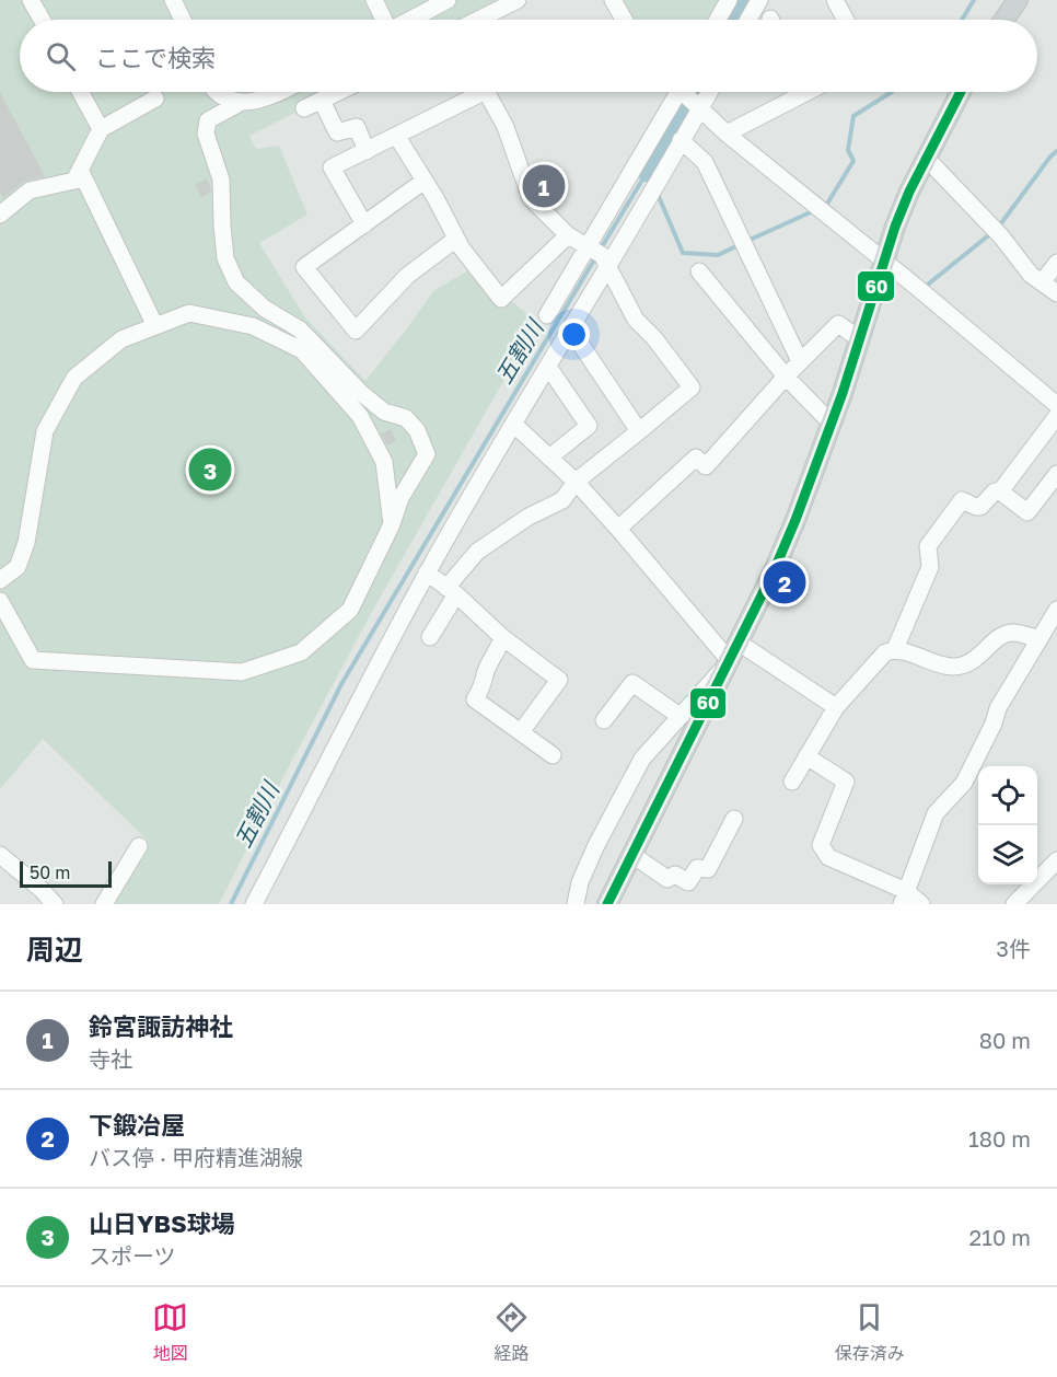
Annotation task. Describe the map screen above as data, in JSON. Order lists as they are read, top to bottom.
{
  "water": ["五割川"],
  "lines": ["transit line 60"],
  "scale_bar": "50 m",
  "page": {
    "search": "ここで検索",
    "pins": ["1", "3", "2"],
    "scale": "50 m",
    "heading": ["周辺", "3件"],
    "list": [
      {
        "mark": "1",
        "name": "鈴宮諏訪神社",
        "note": "寺社",
        "value": "80 m"
      },
      {
        "mark": "2",
        "name": "下鍛冶屋",
        "note": "バス停 · 甲府精進湖線",
        "value": "180 m"
      },
      {
        "mark": "3",
        "name": "山日YBS球場",
        "note": "スポーツ",
        "value": "210 m"
      }
    ],
    "nav": ["地図", "経路", "保存済み"]
  }
}
